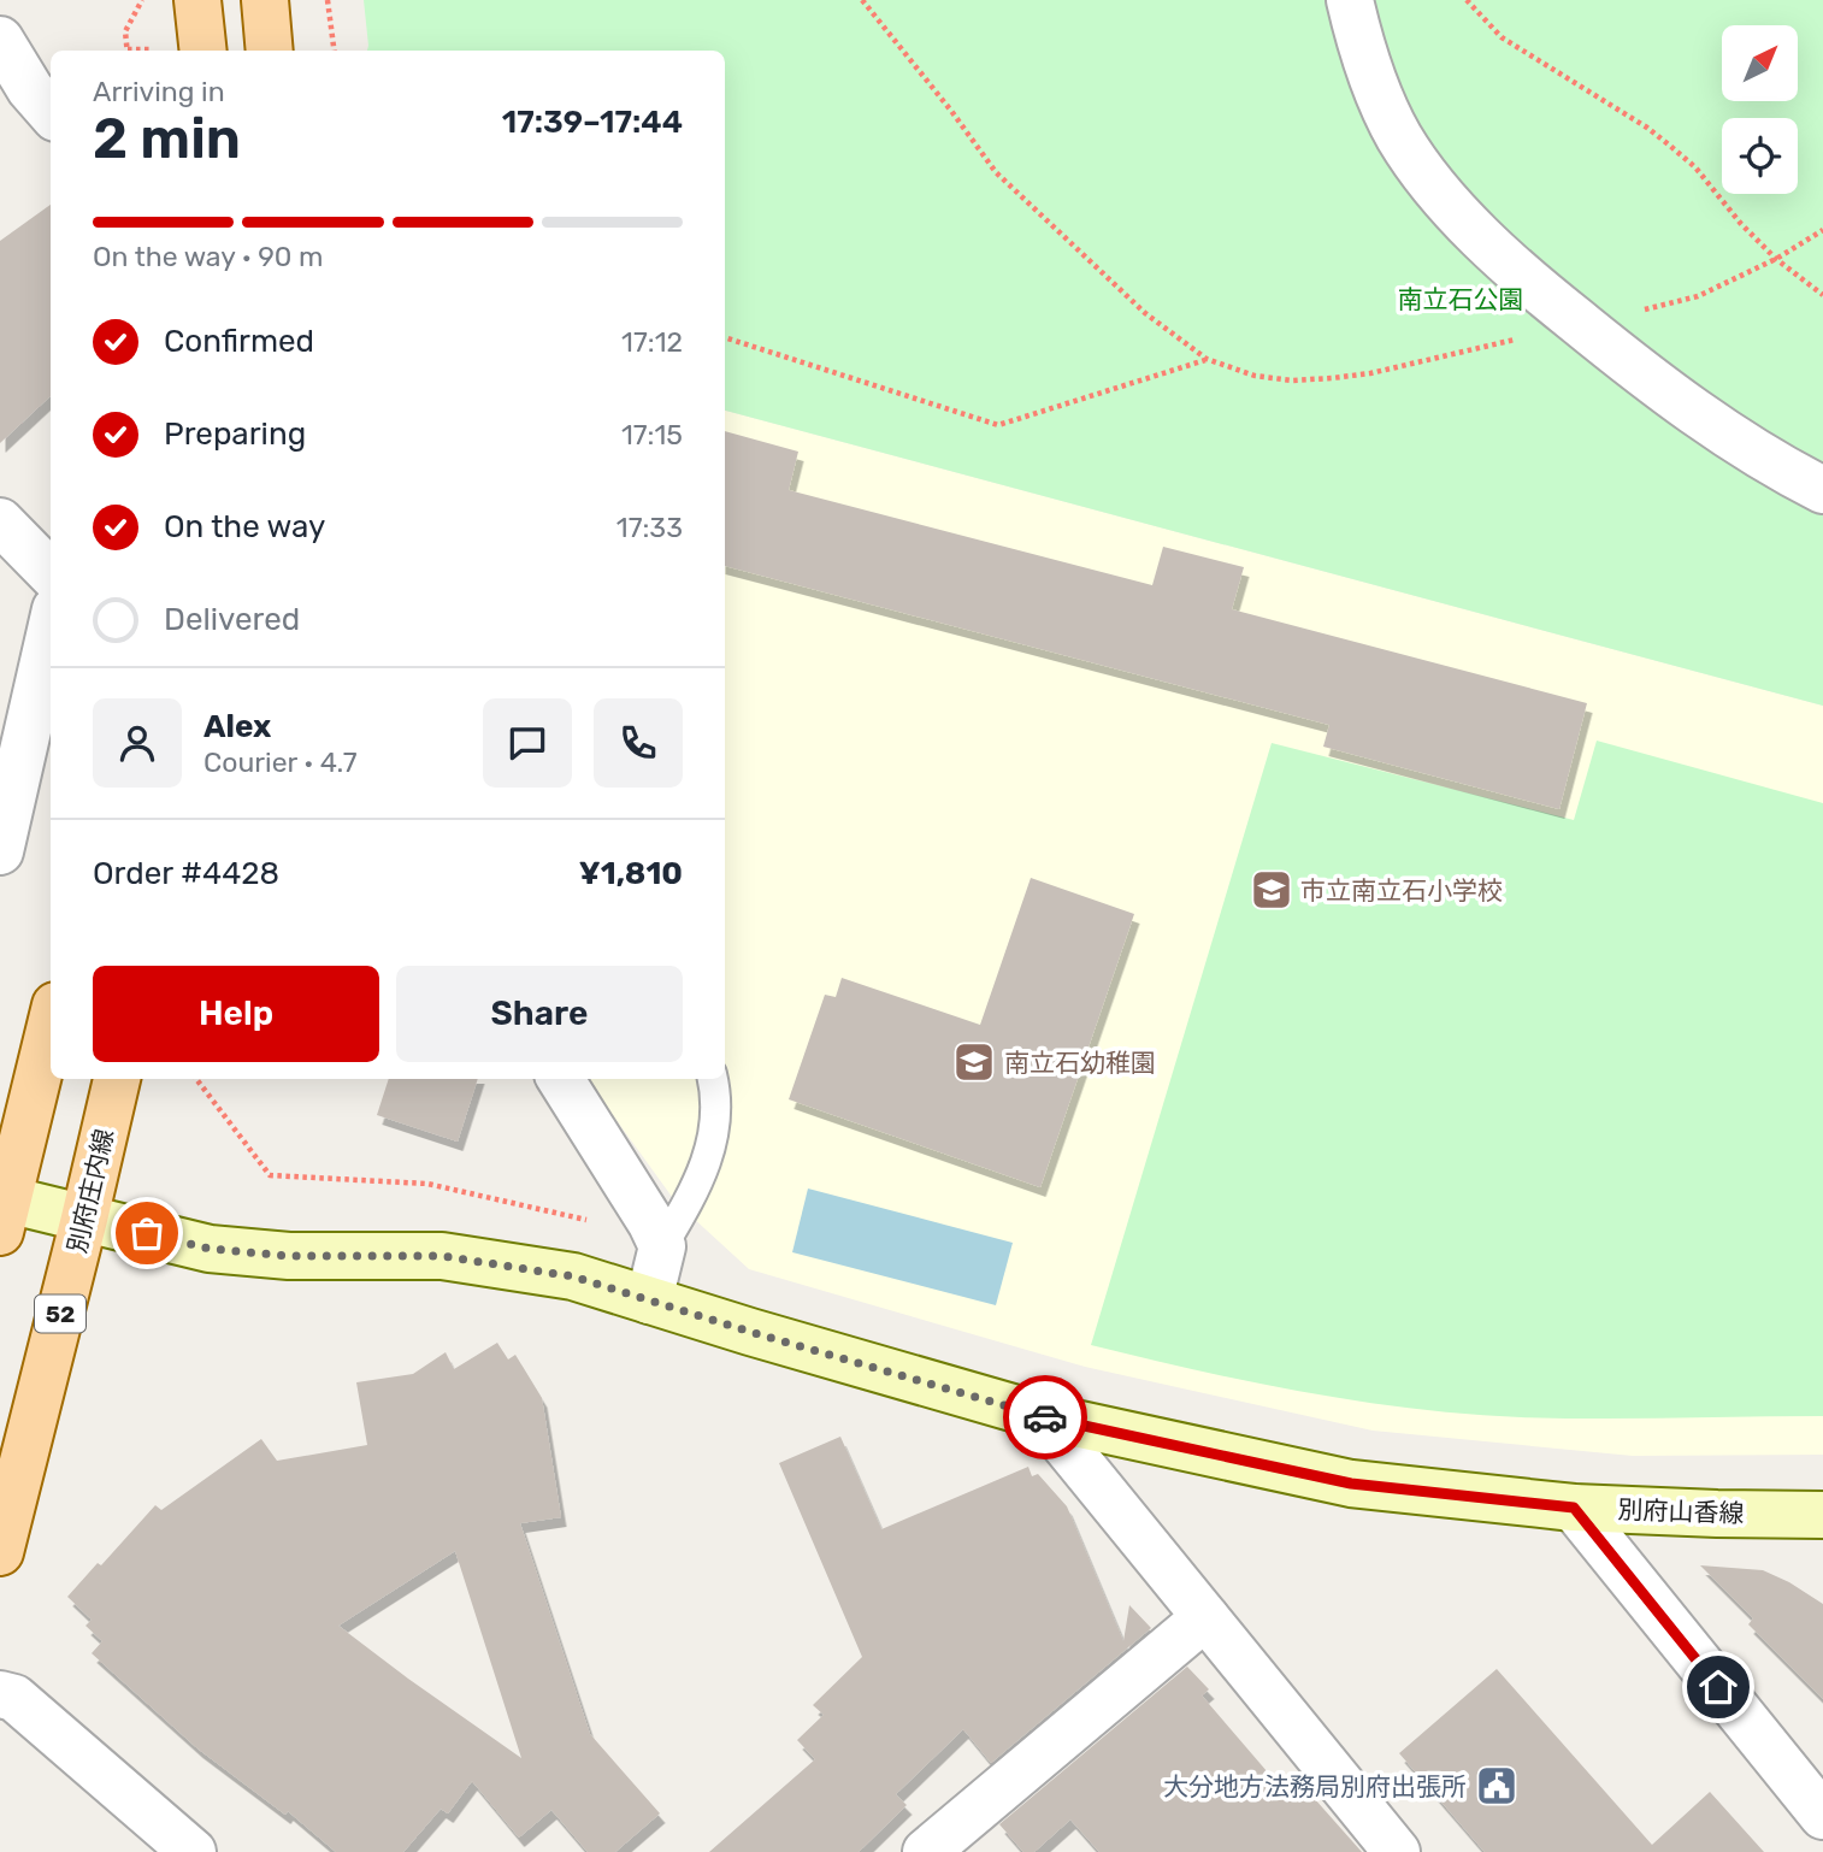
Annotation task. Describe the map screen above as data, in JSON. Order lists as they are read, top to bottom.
{
  "streets": {
    "main road": ["別府庄内線", "52", "別府山香線"]
  },
  "crossings": [
    ["別府庄内線", "別府山香線"]
  ],
  "parks": ["南立石公園"],
  "places": {
    "school or university": ["市立南立石小学校", "南立石幼稚園"],
    "public building": ["大分地方法務局別府出張所"]
  },
  "north": "top right",
  "page": {
    "heading": ["2 min", "Arriving in", "17:39–17:44"],
    "panel": [
      "Alex",
      "Courier · 4.7",
      "Order #4428",
      "¥1,810"
    ],
    "bar": "On the way · 90 m",
    "list": [
      ["Confirmed", "17:12"],
      ["Preparing", "17:15"],
      ["On the way", "17:33"],
      "Delivered"
    ],
    "buttons": ["Help", "Share"]
  }
}
